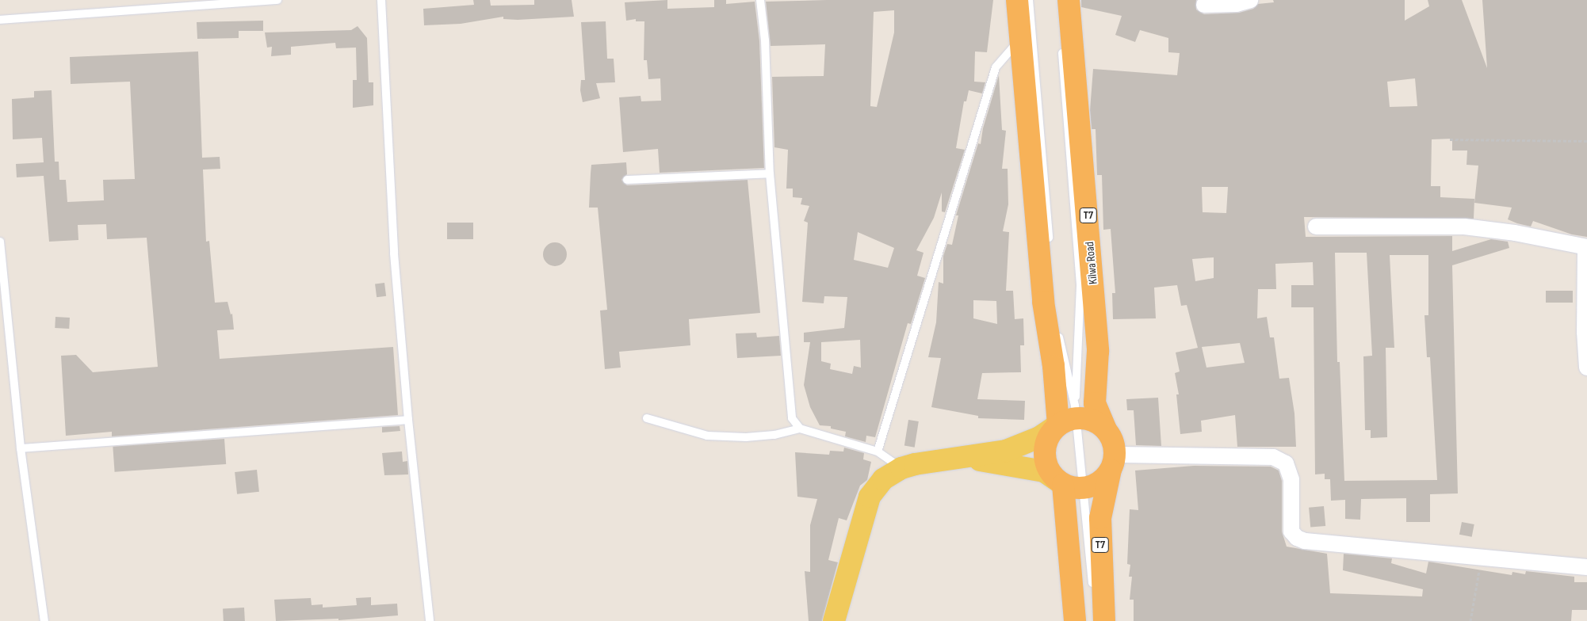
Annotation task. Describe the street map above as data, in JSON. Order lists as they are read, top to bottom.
{
  "streets": {
    "highway": ["T7", "Kilwa Road"]
  },
  "crossings": [
    ["T7", "Kilwa Road"]
  ]
}
